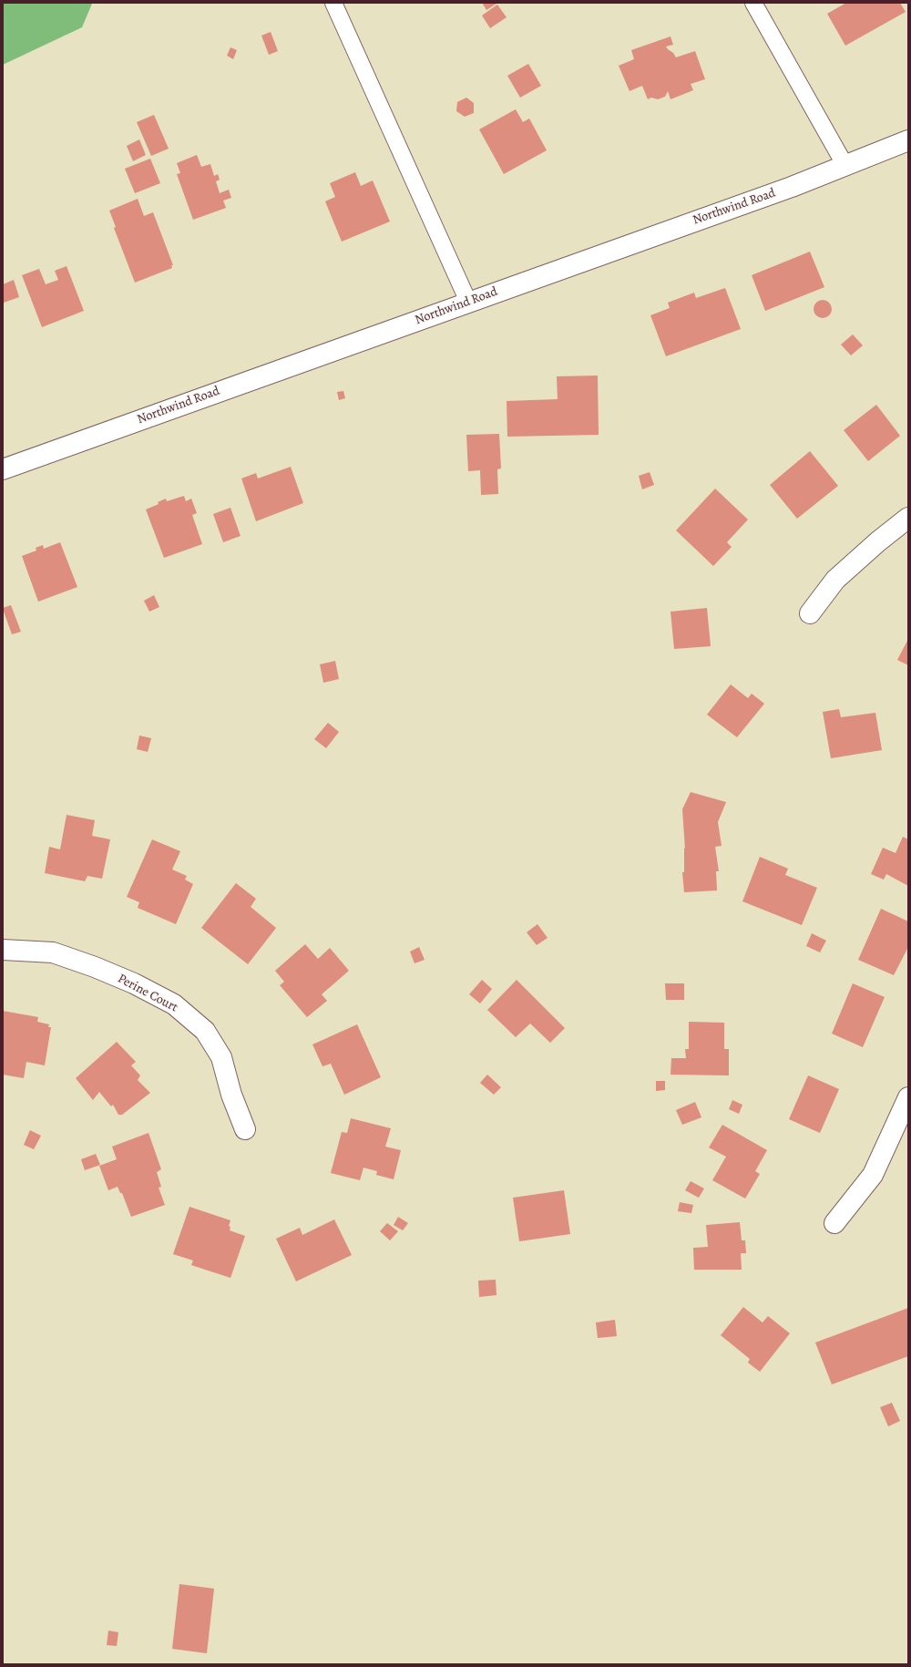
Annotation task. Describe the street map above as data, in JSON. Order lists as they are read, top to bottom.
{
  "streets": {
    "street": ["Northwind Road", "Perine Court"]
  }
}
